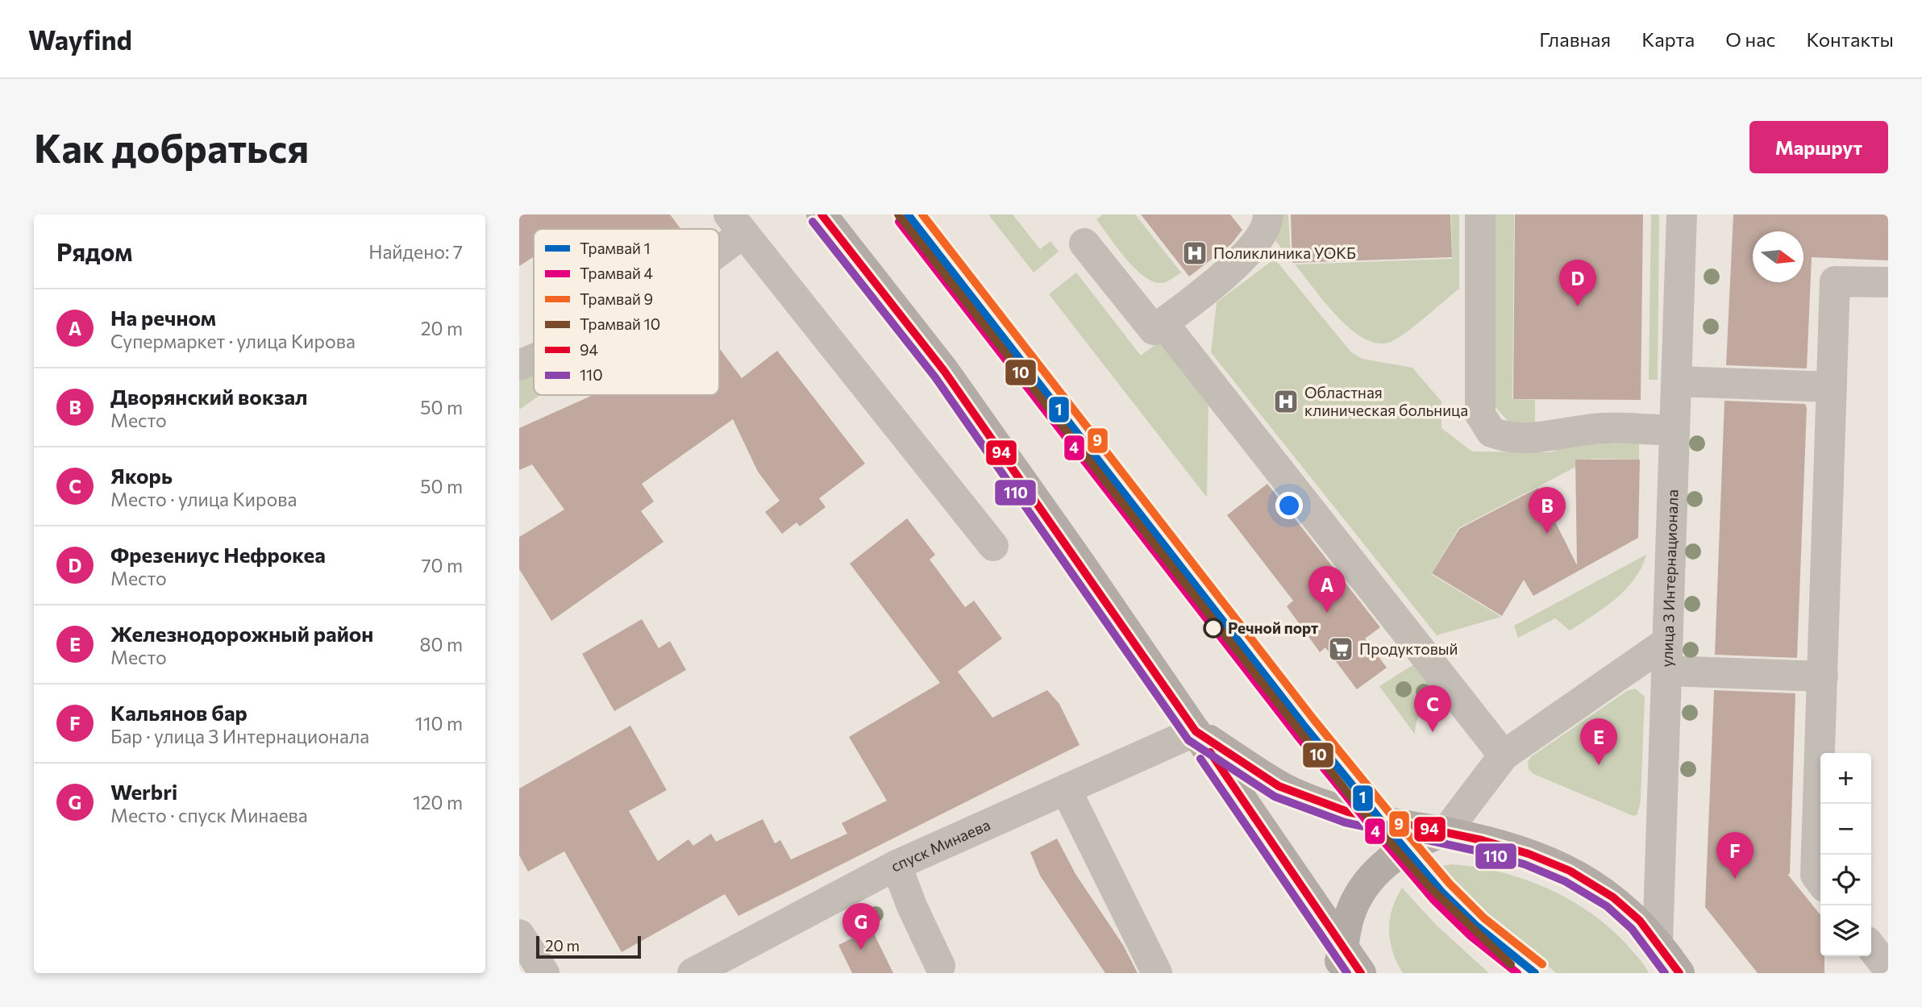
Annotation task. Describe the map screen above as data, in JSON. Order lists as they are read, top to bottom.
{
  "streets": {
    "street": ["улица 3 Интернационала", "спуск Минаева"]
  },
  "places": {
    "hospital": ["Поликлиника УОКБ", "Областная клиническая больница"],
    "other": ["Речной порт"],
    "supermarket": ["Продуктовый"]
  },
  "lines": [
    "tram line 1",
    "tram line 9",
    "tram line 10",
    "transit line 94",
    "tram line 4",
    "transit line 110"
  ],
  "legend": [
    "Трамвай 1",
    "Трамвай 4",
    "Трамвай 9",
    "Трамвай 10",
    "94",
    "110"
  ],
  "scale_bar": "20 m",
  "north": "right",
  "page": {
    "header": "Wayfind",
    "nav": [
      "Главная",
      "Карта",
      "О нас",
      "Контакты"
    ],
    "buttons": "Маршрут",
    "title": "Как добраться",
    "heading": ["Рядом", "Найдено: 7"],
    "pins": [
      "D",
      "B",
      "A",
      "C",
      "E",
      "F",
      "G"
    ],
    "list": [
      {
        "mark": "A",
        "name": "На речном",
        "note": "Супермаркет · улица Кирова",
        "value": "20 m"
      },
      {
        "mark": "B",
        "name": "Дворянский вокзал",
        "note": "Место",
        "value": "50 m"
      },
      {
        "mark": "C",
        "name": "Якорь",
        "note": "Место · улица Кирова",
        "value": "50 m"
      },
      {
        "mark": "D",
        "name": "Фрезениус Нефрокеа",
        "note": "Место",
        "value": "70 m"
      },
      {
        "mark": "E",
        "name": "Железнодорожный район",
        "note": "Место",
        "value": "80 m"
      },
      {
        "mark": "F",
        "name": "Кальянов бар",
        "note": "Бар · улица 3 Интернационала",
        "value": "110 m"
      },
      {
        "mark": "G",
        "name": "Werbri",
        "note": "Место · спуск Минаева",
        "value": "120 m"
      }
    ],
    "map_buttons": ["+", "−"],
    "scale": "20 m"
  }
}
